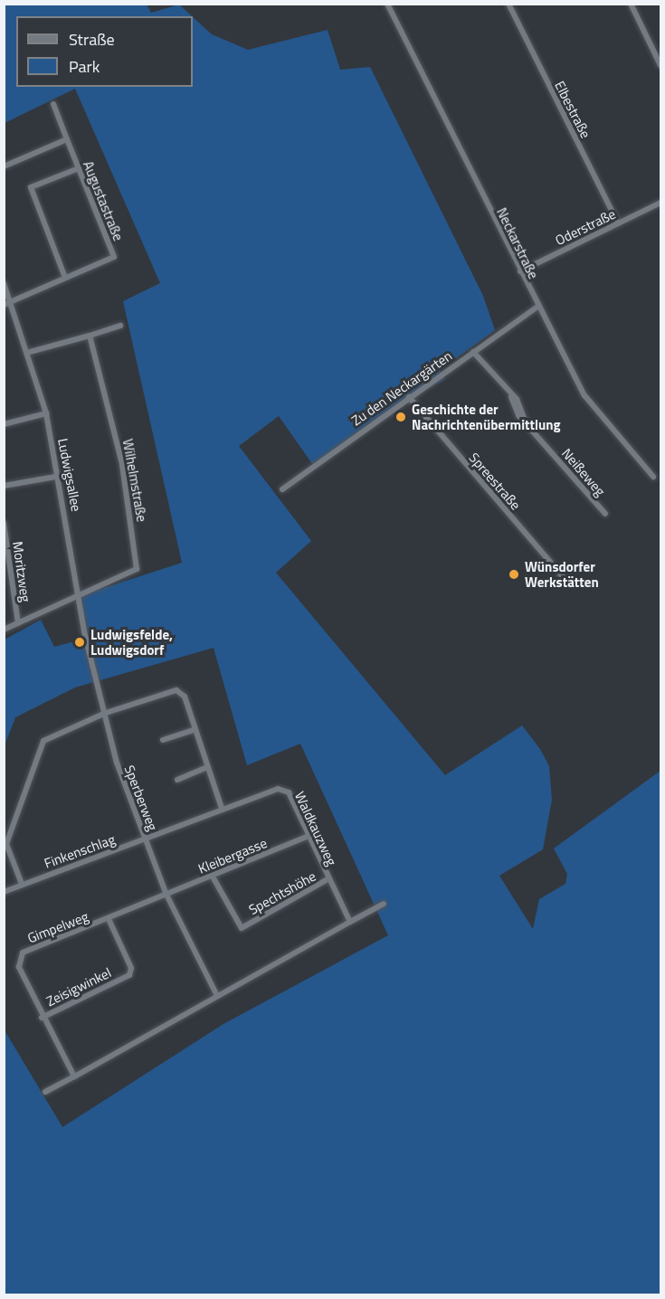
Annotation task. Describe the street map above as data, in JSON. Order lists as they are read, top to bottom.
{
  "streets": {
    "street": [
      "Elbestraße",
      "Augustastraße",
      "Oderstraße",
      "Neckarstraße",
      "Zu den Neckargärten",
      "Neißeweg",
      "Ludwigsallee",
      "Wilhelmstraße",
      "Spreestraße",
      "Moritzweg",
      "Sperberweg",
      "Waldkauzweg",
      "Finkenschlag",
      "Kleibergasse",
      "Spechtshöhe",
      "Gimpelweg",
      "Zeisigwinkel"
    ]
  },
  "crossings": [
    ["Elbestraße", "Oderstraße"],
    ["Augustastraße", "Ludwigsallee"],
    ["Oderstraße", "Neckarstraße"],
    ["Neckarstraße", "Zu den Neckargärten"],
    ["Zu den Neckargärten", "Neißeweg"],
    ["Zu den Neckargärten", "Spreestraße"],
    ["Ludwigsallee", "Wilhelmstraße"],
    ["Ludwigsallee", "Sperberweg"],
    ["Wilhelmstraße", "Sperberweg"],
    ["Sperberweg", "Waldkauzweg"],
    ["Sperberweg", "Finkenschlag"],
    ["Sperberweg", "Kleibergasse"],
    ["Sperberweg", "Gimpelweg"],
    ["Waldkauzweg", "Finkenschlag"],
    ["Waldkauzweg", "Kleibergasse"],
    ["Waldkauzweg", "Spechtshöhe"],
    ["Kleibergasse", "Spechtshöhe"],
    ["Kleibergasse", "Gimpelweg"],
    ["Gimpelweg", "Zeisigwinkel"]
  ],
  "places": ["Geschichte der Nachrichtenübermittlung", "Wünsdorfer Werkstätten", "Ludwigsfelde, Ludwigsdorf"],
  "legend": ["Straße", "Park"]
}
